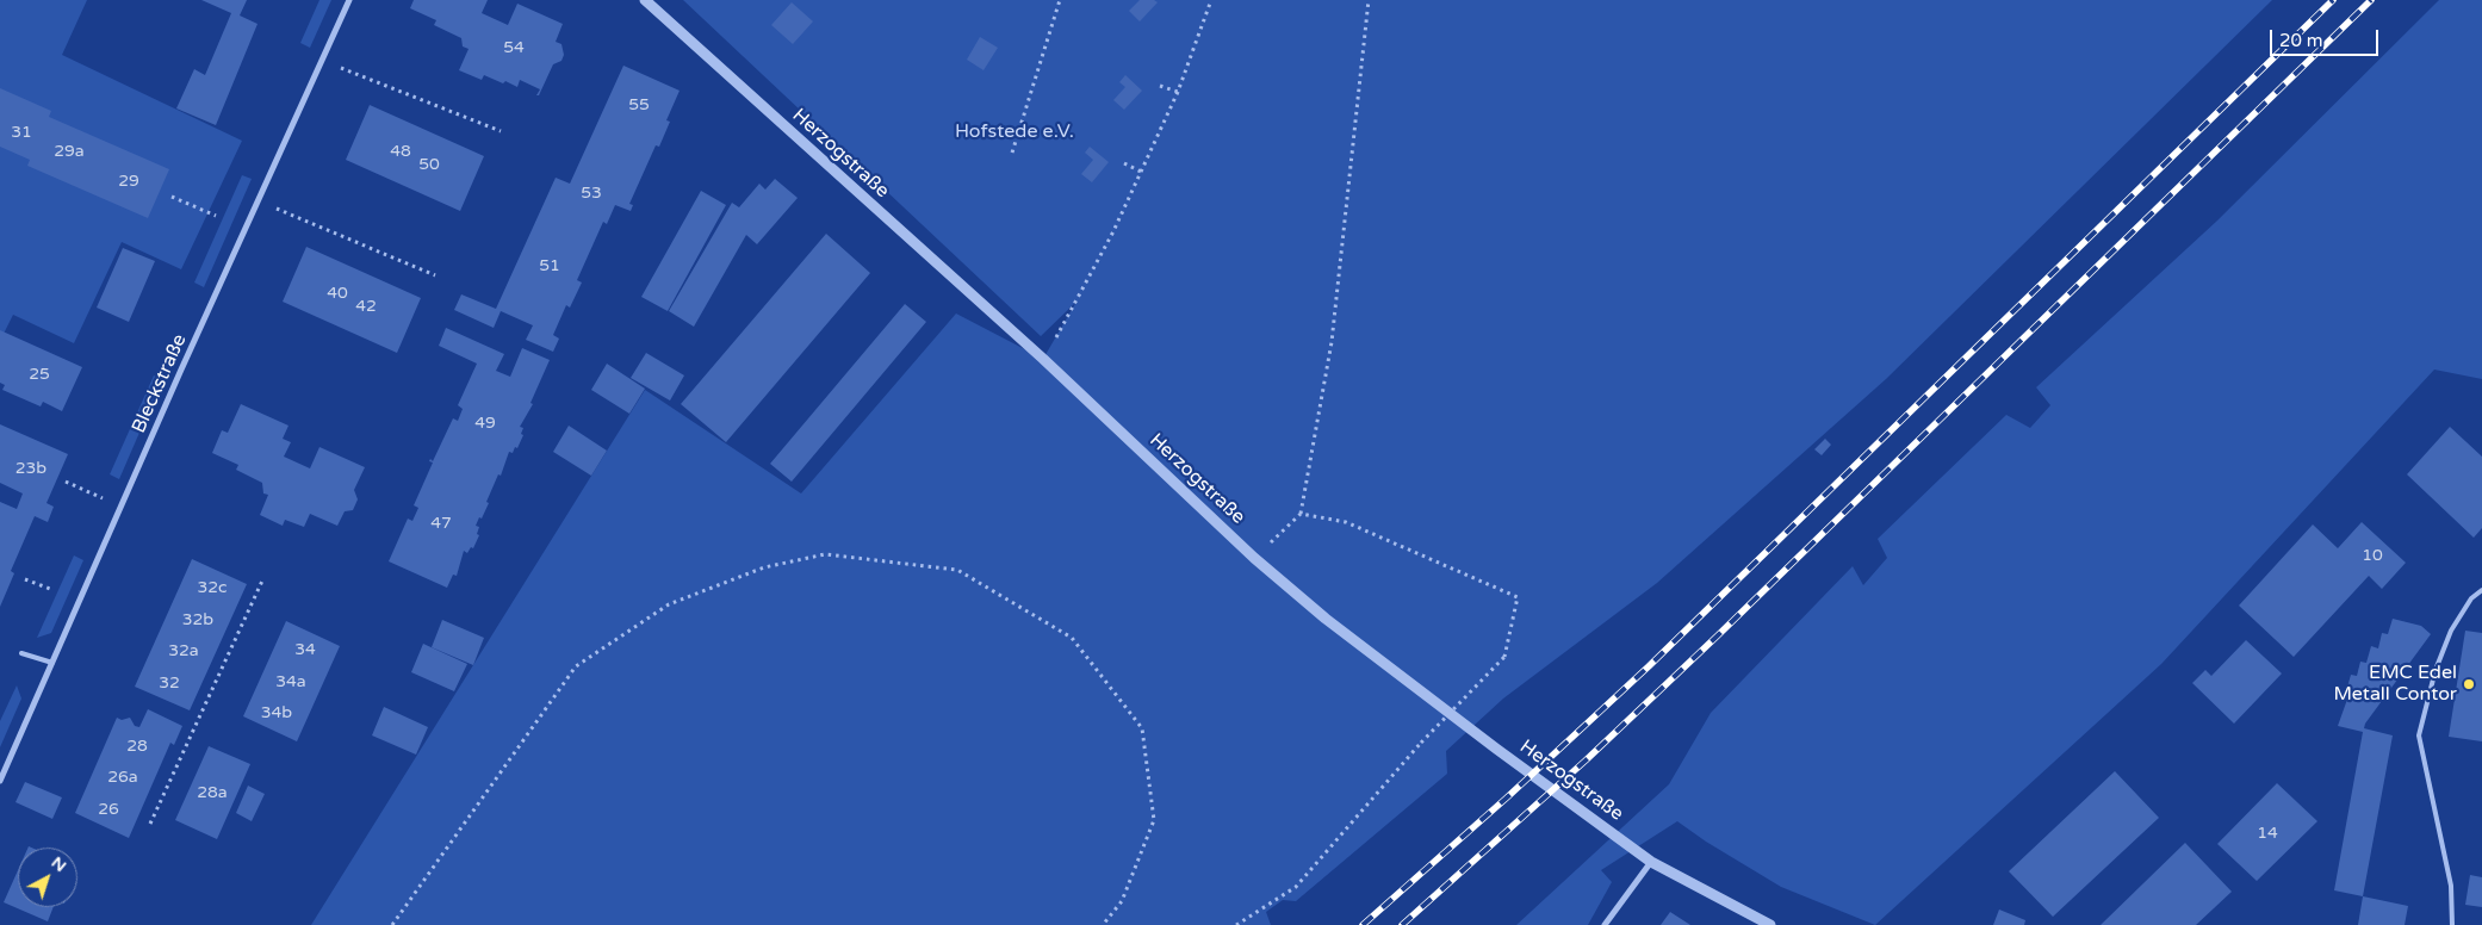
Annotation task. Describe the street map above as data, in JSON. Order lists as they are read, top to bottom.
{
  "streets": {
    "street": ["Herzogstraße", "Bleckstraße"]
  },
  "parks": ["Hofstede e.V."],
  "places": ["EMC Edel Metall Contor"],
  "house_numbers": [
    "54",
    "55",
    "31",
    "29a",
    "48",
    "50",
    "29",
    "53",
    "51",
    "40",
    "42",
    "25",
    "49",
    "23b",
    "47",
    "10",
    "32c",
    "32b",
    "34",
    "32a",
    "34a",
    "32",
    "34b",
    "28",
    "26a",
    "28a",
    "26",
    "14"
  ],
  "scale_bar": "20 m",
  "north": "top right"
}
